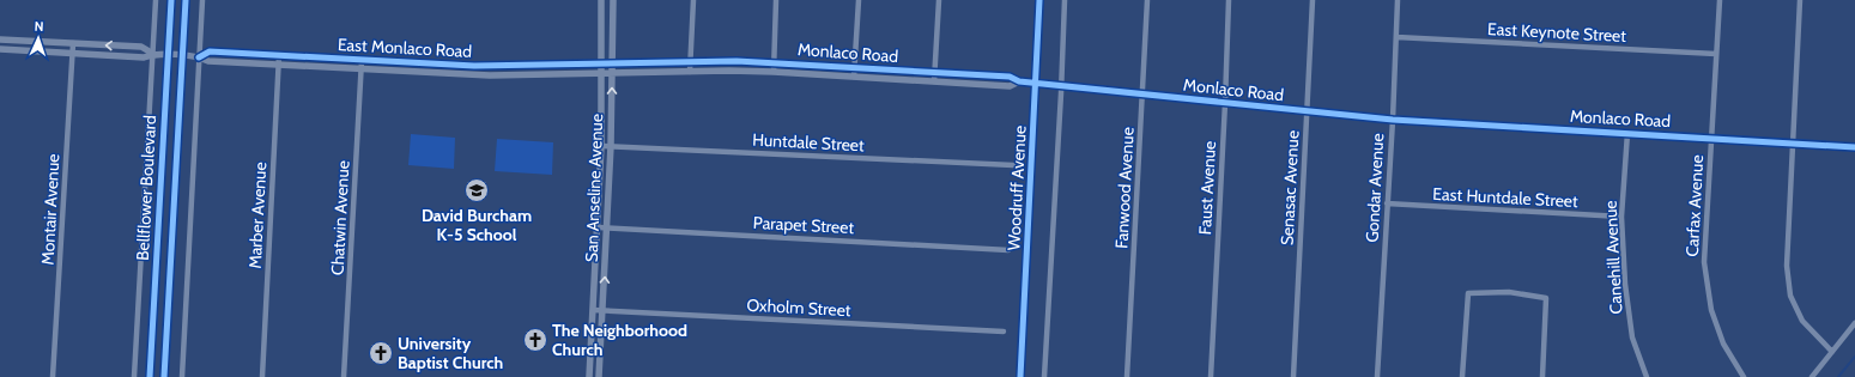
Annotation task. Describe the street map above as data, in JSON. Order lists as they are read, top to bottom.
{
  "streets": {
    "main road": ["Bellflower Boulevard", "Woodruff Avenue"],
    "street": [
      "East Keynote Street",
      "East Monlaco Road",
      "Monlaco Road",
      "Huntdale Street",
      "San Anseline Avenue",
      "Fanwood Avenue",
      "Faust Avenue",
      "Senasac Avenue",
      "Gondar Avenue",
      "East Huntdale Street",
      "Carfax Avenue",
      "Montair Avenue",
      "Marber Avenue",
      "Chatwin Avenue",
      "Parapet Street",
      "Canehill Avenue",
      "Oxholm Street"
    ]
  },
  "crossings": [
    ["East Keynote Street", "Gondar Avenue"],
    ["East Keynote Street", "Carfax Avenue"],
    ["East Monlaco Road", "Monlaco Road"],
    ["East Monlaco Road", "Bellflower Boulevard"],
    ["East Monlaco Road", "San Anseline Avenue"],
    ["East Monlaco Road", "Montair Avenue"],
    ["East Monlaco Road", "Marber Avenue"],
    ["East Monlaco Road", "Chatwin Avenue"],
    ["Monlaco Road", "San Anseline Avenue"],
    ["Monlaco Road", "Woodruff Avenue"],
    ["Monlaco Road", "Fanwood Avenue"],
    ["Monlaco Road", "Faust Avenue"],
    ["Monlaco Road", "Senasac Avenue"],
    ["Monlaco Road", "Gondar Avenue"],
    ["Monlaco Road", "Carfax Avenue"],
    ["Monlaco Road", "Canehill Avenue"],
    ["Huntdale Street", "San Anseline Avenue"],
    ["San Anseline Avenue", "Parapet Street"],
    ["San Anseline Avenue", "Oxholm Street"],
    ["Gondar Avenue", "East Huntdale Street"],
    ["East Huntdale Street", "Canehill Avenue"]
  ],
  "places": {
    "school or university": ["David Burcham K-5 School"],
    "church": ["The Neighborhood Church", "University Baptist Church"]
  },
  "north": "top"
}
